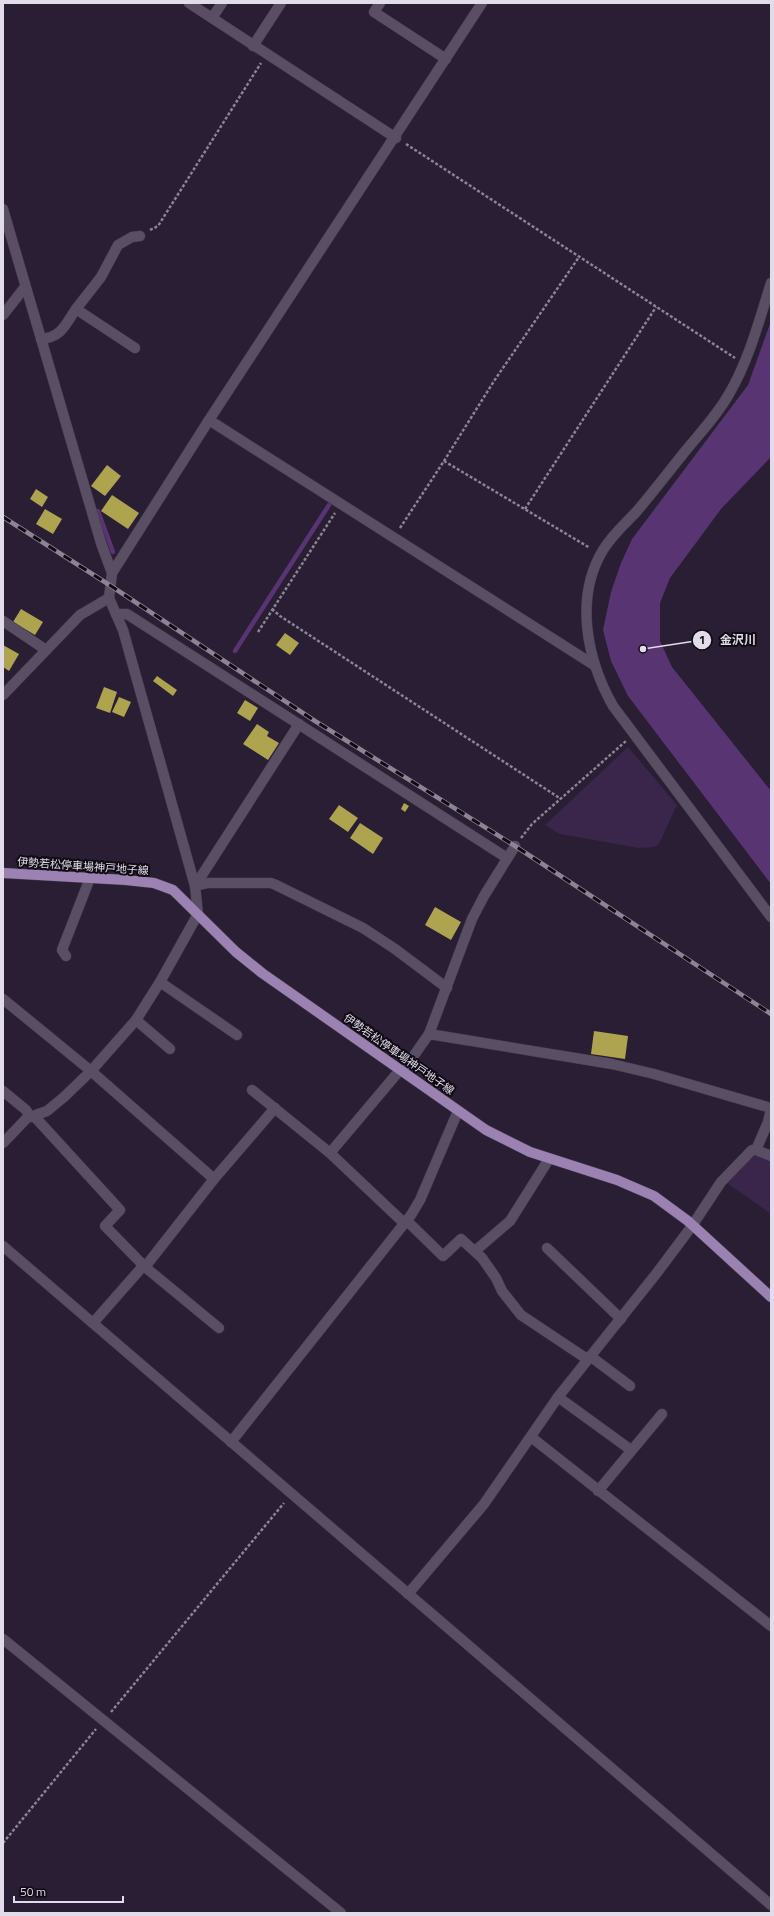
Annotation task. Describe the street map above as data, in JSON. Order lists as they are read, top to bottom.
{
  "streets": {
    "main road": ["伊勢若松停車場神戸地子線"]
  },
  "places": ["金沢川"],
  "scale_bar": "50 m"
}
